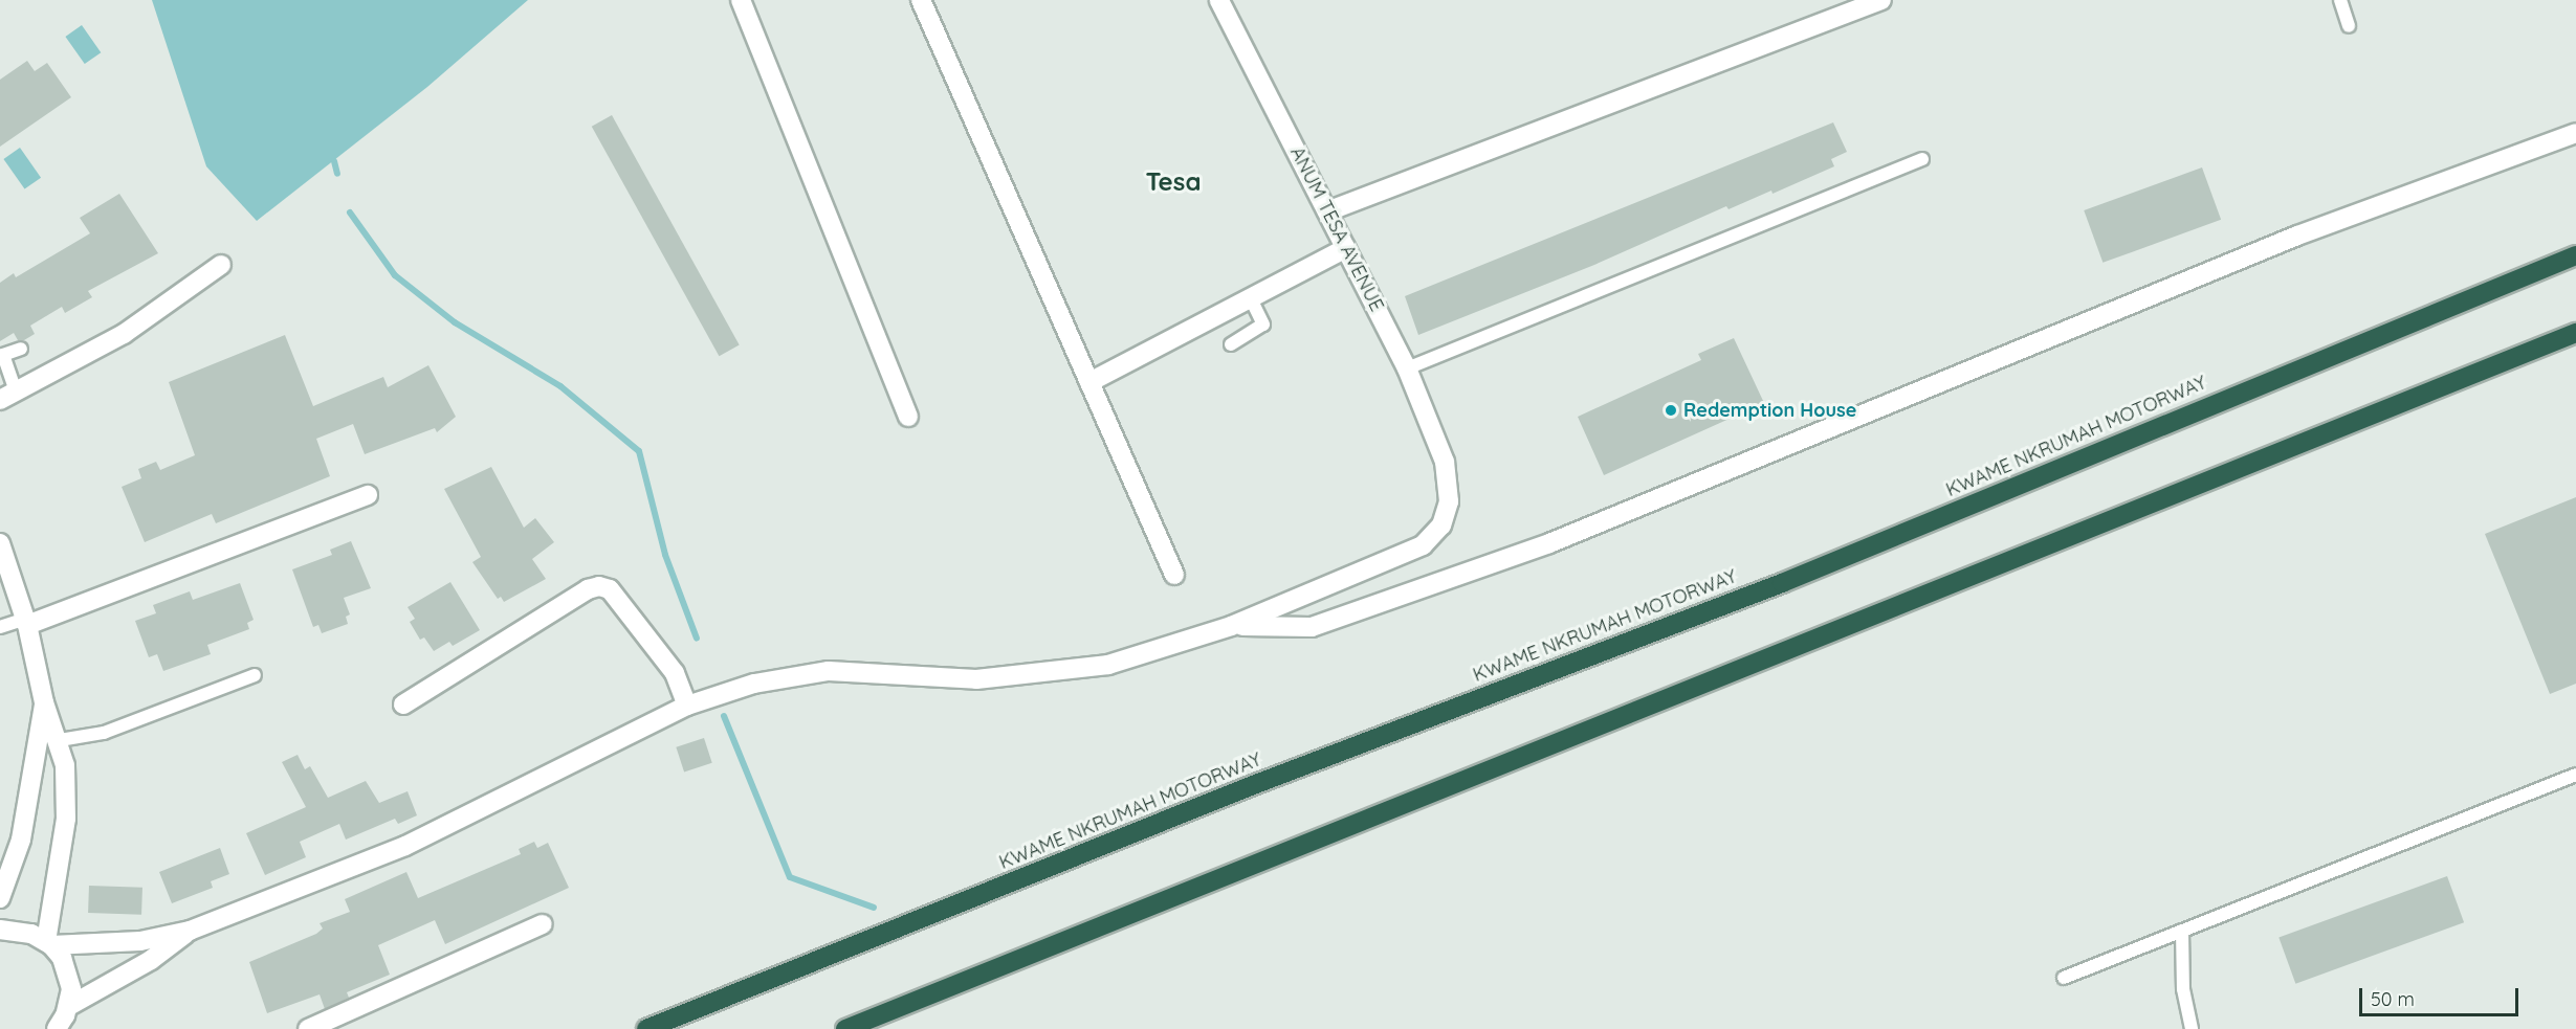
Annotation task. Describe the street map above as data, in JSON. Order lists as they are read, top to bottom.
{
  "streets": {
    "highway": ["KWAME NKRUMAH MOTORWAY"],
    "street": ["ANUM TESA AVENUE"]
  },
  "districts": ["Tesa"],
  "places": ["Redemption House"],
  "scale_bar": "50 m"
}
